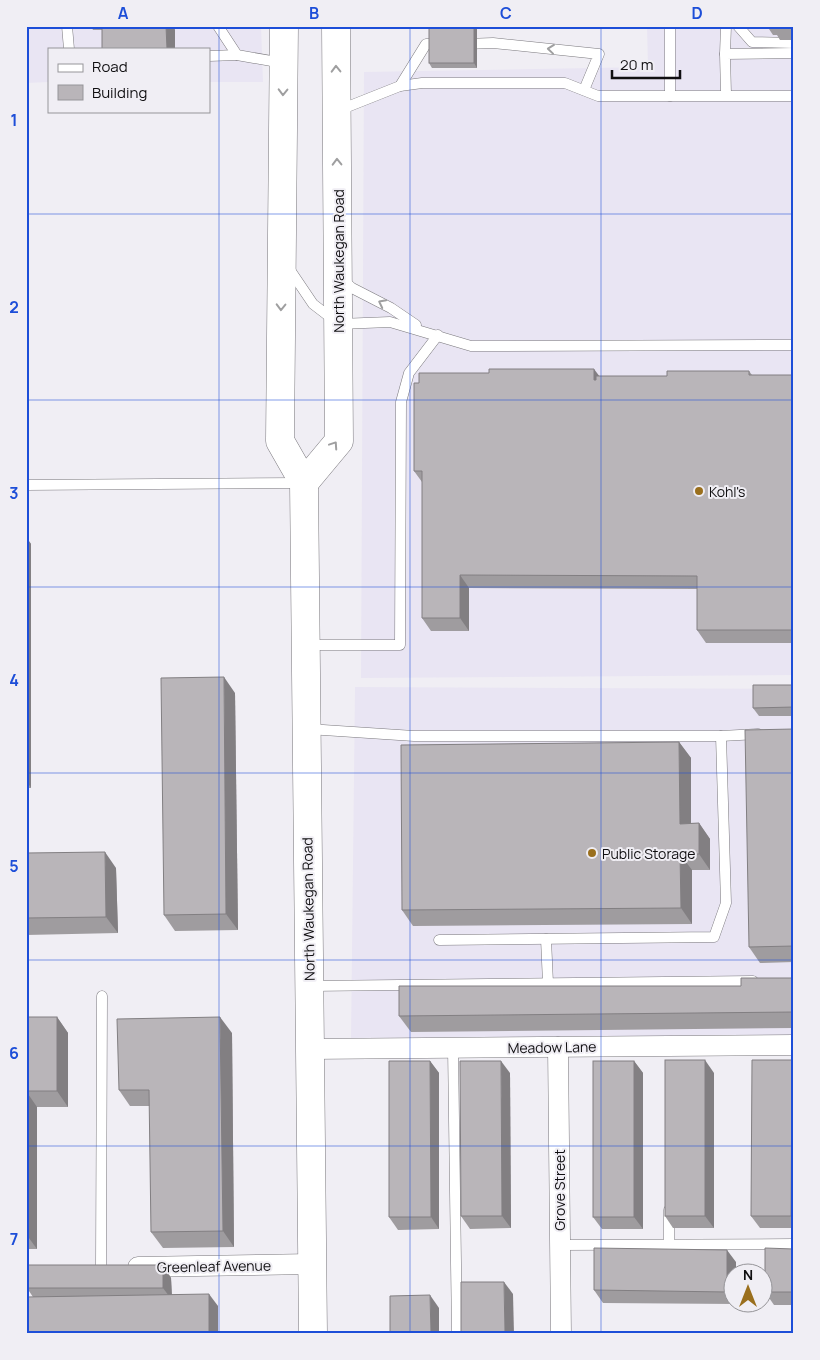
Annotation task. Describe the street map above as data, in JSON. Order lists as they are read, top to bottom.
{
  "streets": {
    "main road": ["North Waukegan Road"],
    "street": ["Meadow Lane", "Grove Street", "Greenleaf Avenue"]
  },
  "crossings": [
    ["North Waukegan Road", "Meadow Lane"],
    ["North Waukegan Road", "Greenleaf Avenue"],
    ["Meadow Lane", "Grove Street"]
  ],
  "places": ["Kohl's", "Public Storage"],
  "legend": ["Road", "Building"],
  "scale_bar": "20 m",
  "north": "top",
  "grid": {
    "columns": [
      "A",
      "B",
      "C",
      "D"
    ],
    "rows": [
      "1",
      "2",
      "3",
      "4",
      "5",
      "6",
      "7"
    ]
  }
}
